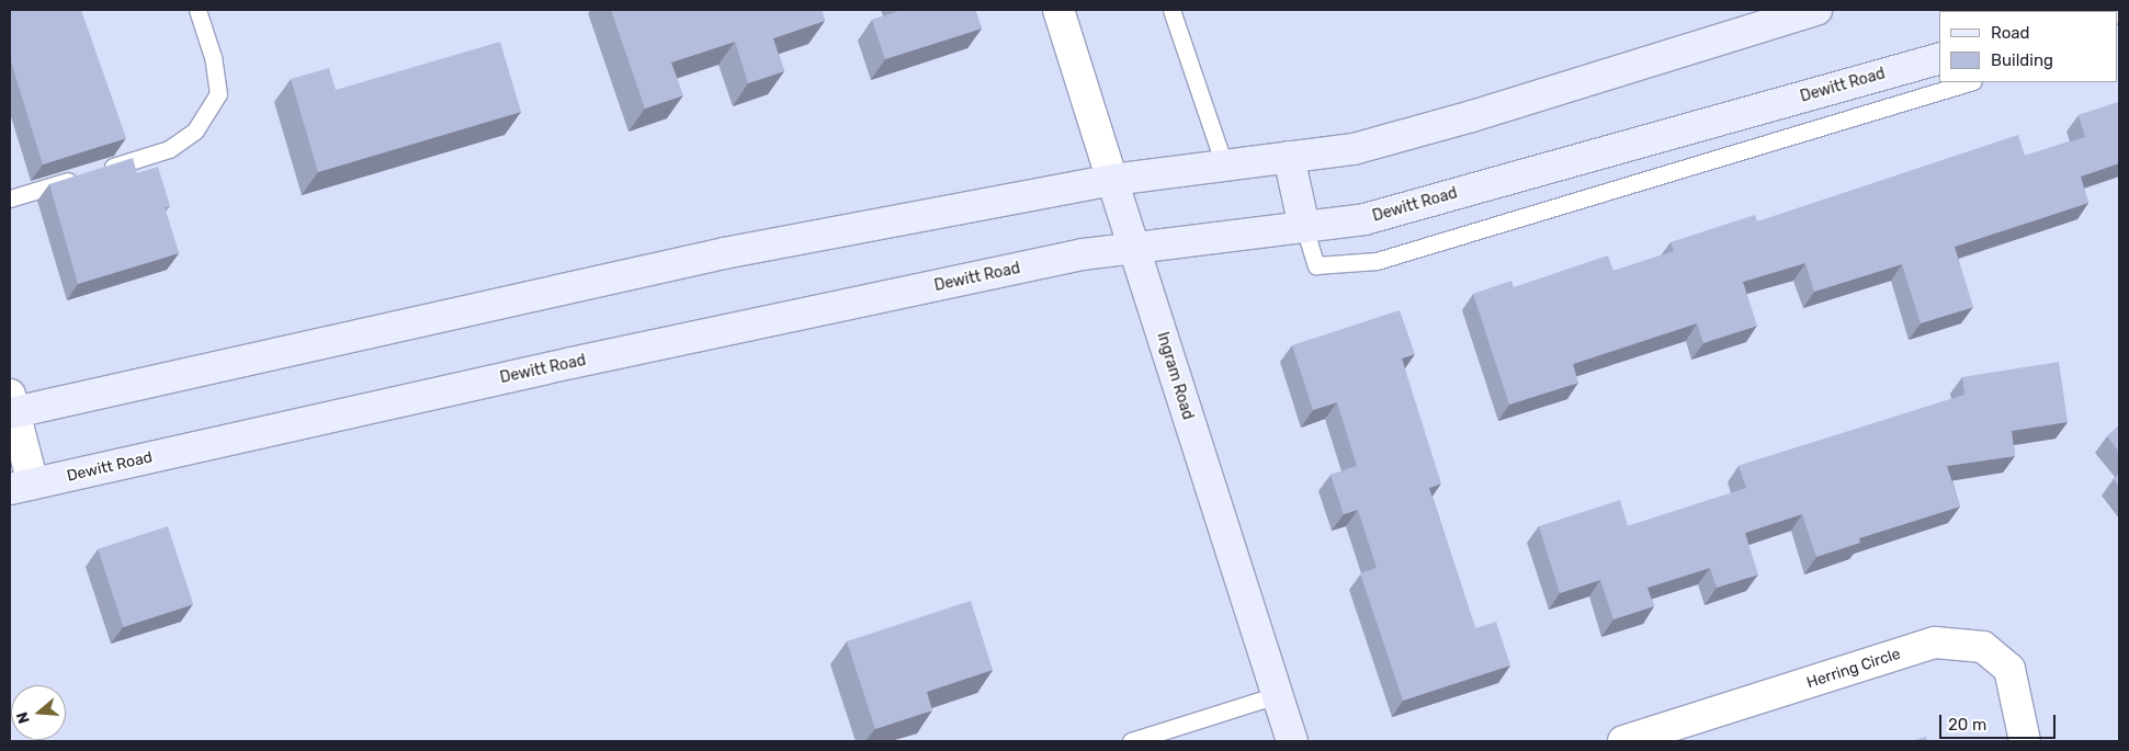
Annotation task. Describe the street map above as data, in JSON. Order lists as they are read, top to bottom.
{
  "streets": {
    "main road": ["Dewitt Road", "Ingram Road"],
    "street": ["Herring Circle"]
  },
  "crossings": [
    ["Dewitt Road", "Ingram Road"]
  ],
  "legend": ["Road", "Building"],
  "scale_bar": "20 m",
  "north": "left"
}
